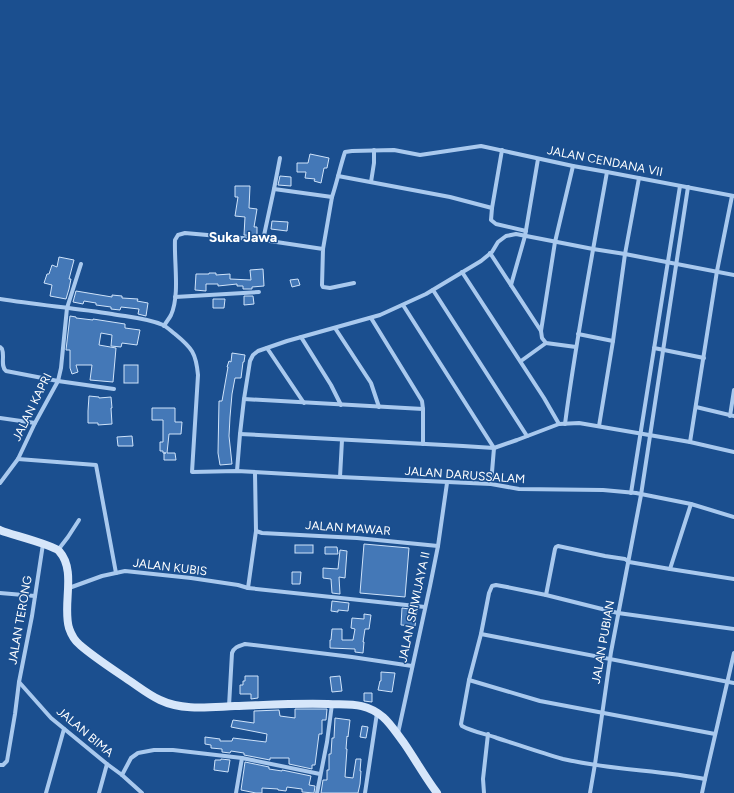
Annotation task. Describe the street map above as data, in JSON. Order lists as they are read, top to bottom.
{
  "streets": {
    "street": [
      "JALAN CENDANA VII",
      "JALAN KAPRI",
      "JALAN DARUSSALAM",
      "JALAN MAWAR",
      "JALAN KUBIS",
      "JALAN SRIWIJAYA II",
      "JALAN TERONG",
      "JALAN PUBIAN",
      "JALAN BIMA"
    ]
  },
  "crossings": [
    ["JALAN CENDANA VII", "JALAN PUBIAN"],
    ["JALAN DARUSSALAM", "JALAN SRIWIJAYA II"],
    ["JALAN DARUSSALAM", "JALAN PUBIAN"],
    ["JALAN MAWAR", "JALAN SRIWIJAYA II"],
    ["JALAN KUBIS", "JALAN SRIWIJAYA II"],
    ["JALAN TERONG", "JALAN BIMA"]
  ],
  "districts": ["Suka Jawa"]
}
